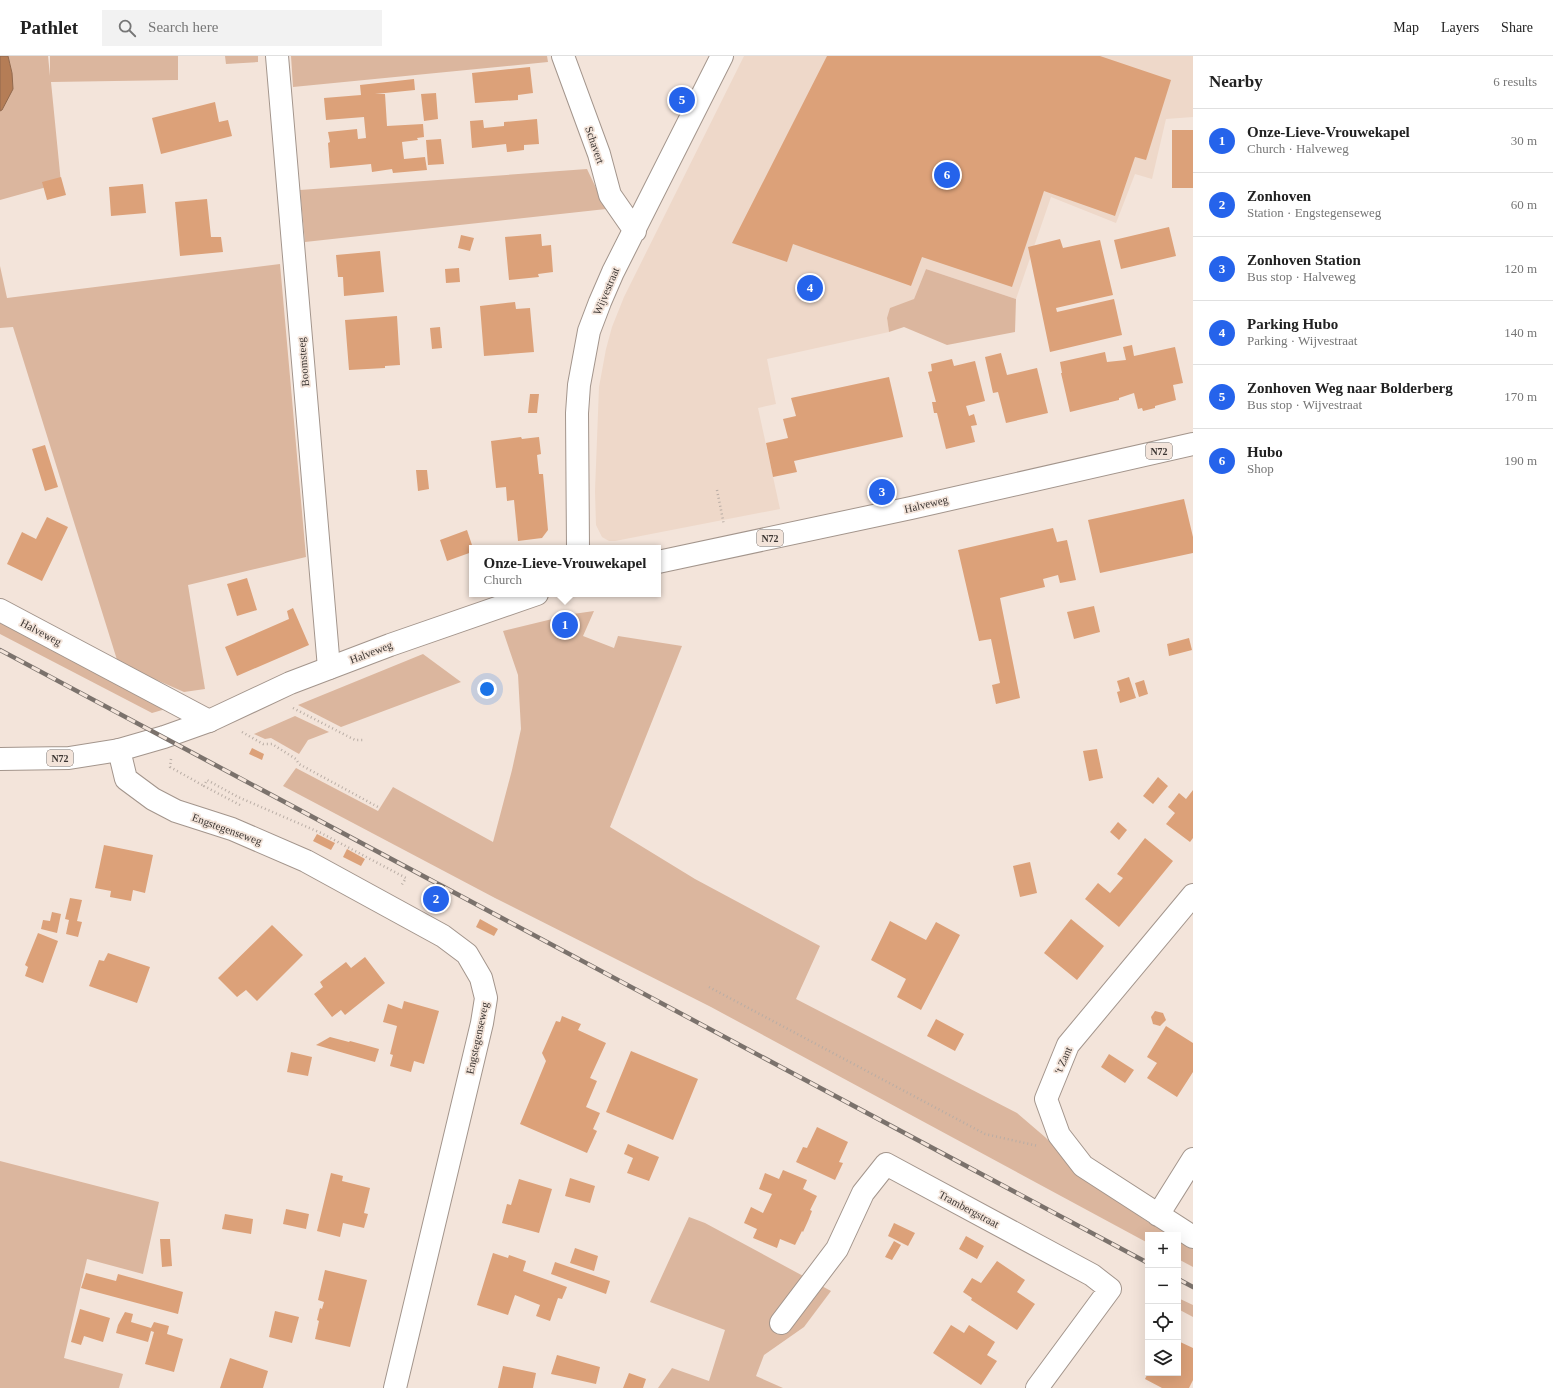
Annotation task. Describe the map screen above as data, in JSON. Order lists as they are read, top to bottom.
{
  "streets": {
    "street": [
      "Schavert",
      "Wijvestraat",
      "Boomsteeg",
      "N72",
      "Halveweg",
      "Engstegenseweg",
      "'t Zant",
      "Trambergstraat"
    ]
  },
  "crossings": [
    ["Schavert", "Wijvestraat"],
    ["Boomsteeg", "Halveweg"],
    ["N72", "Halveweg"],
    ["N72", "Engstegenseweg"],
    ["Halveweg", "Engstegenseweg"]
  ],
  "page": {
    "header": "Pathlet",
    "search": "Search here",
    "nav": ["Map", "Layers", "Share"],
    "heading": ["Nearby", "6 results"],
    "pins": [
      "5",
      "6",
      "4",
      "3",
      "1",
      "2"
    ],
    "list": [
      {
        "mark": "1",
        "name": "Onze-Lieve-Vrouwekapel",
        "note": "Church · Halveweg",
        "value": "30 m"
      },
      {
        "mark": "2",
        "name": "Zonhoven",
        "note": "Station · Engstegenseweg",
        "value": "60 m"
      },
      {
        "mark": "3",
        "name": "Zonhoven Station",
        "note": "Bus stop · Halveweg",
        "value": "120 m"
      },
      {
        "mark": "4",
        "name": "Parking Hubo",
        "note": "Parking · Wijvestraat",
        "value": "140 m"
      },
      {
        "mark": "5",
        "name": "Zonhoven Weg naar Bolderberg",
        "note": "Bus stop · Wijvestraat",
        "value": "170 m"
      },
      {
        "mark": "6",
        "name": "Hubo",
        "note": "Shop",
        "value": "190 m"
      }
    ],
    "popup": ["Onze-Lieve-Vrouwekapel", "Church"],
    "map_buttons": ["+", "−"]
  }
}
